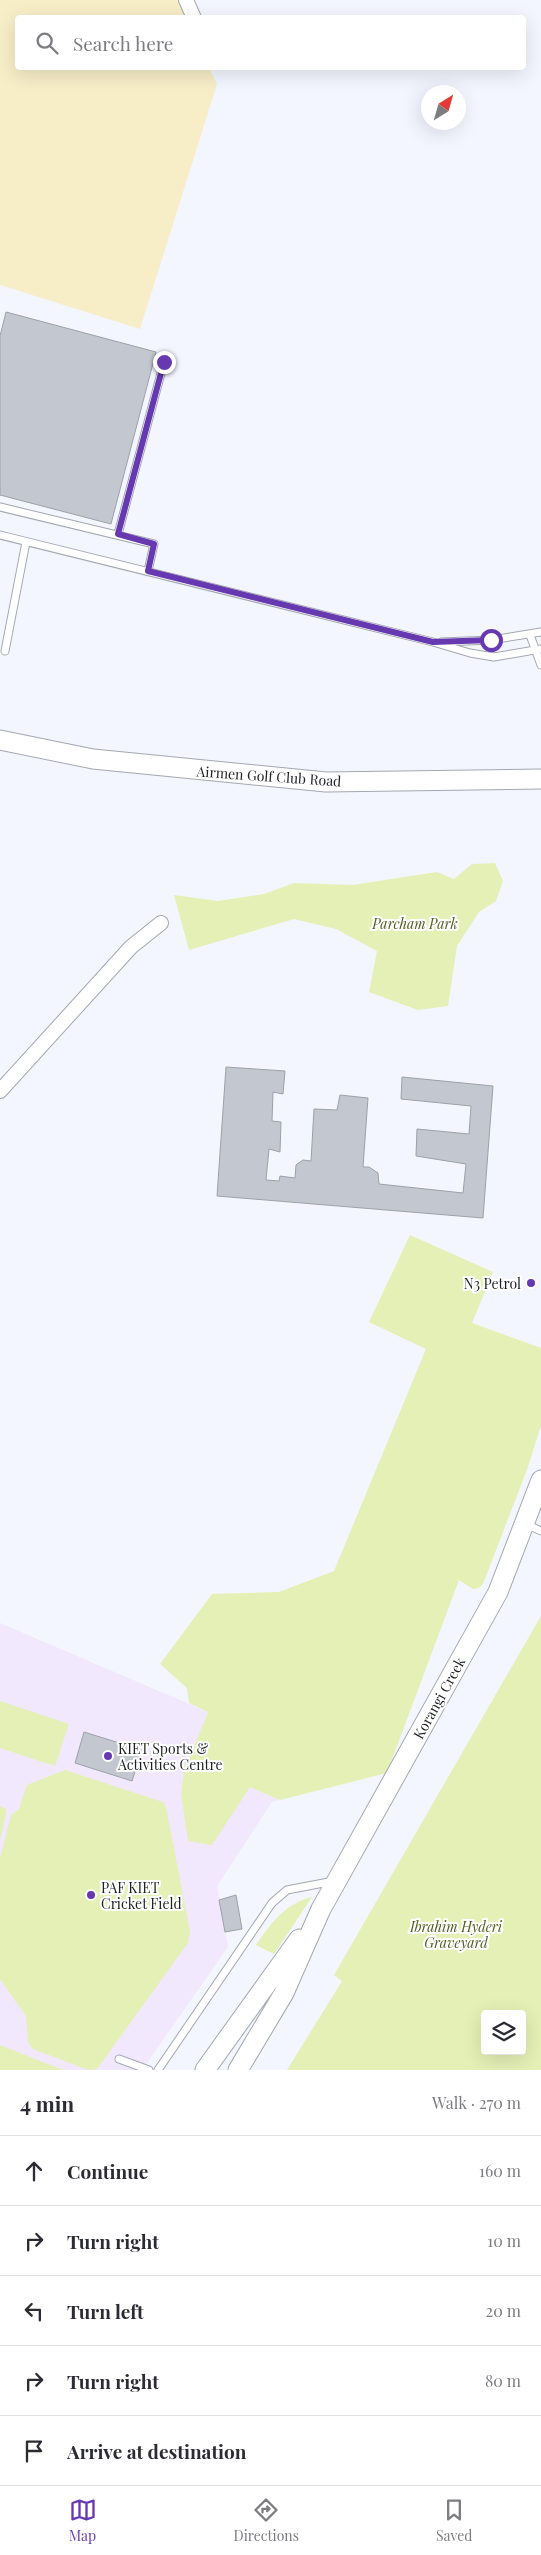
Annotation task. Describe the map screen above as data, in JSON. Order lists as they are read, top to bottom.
{
  "streets": {
    "street": ["Airmen Golf Club Road", "Korangi Creek"]
  },
  "parks": ["Parcham Park", "Ibrahim Hyderi Graveyard"],
  "places": ["N3 Petrol", "KIET Sports & Activities Centre", "PAF KIET Cricket Field"],
  "north": "top right",
  "page": {
    "search": "Search here",
    "heading": ["4 min", "Walk · 270 m"],
    "list": [
      ["Continue", "160 m"],
      ["Turn right", "10 m"],
      ["Turn left", "20 m"],
      ["Turn right", "80 m"],
      "Arrive at destination"
    ],
    "nav": ["Map", "Directions", "Saved"]
  }
}
